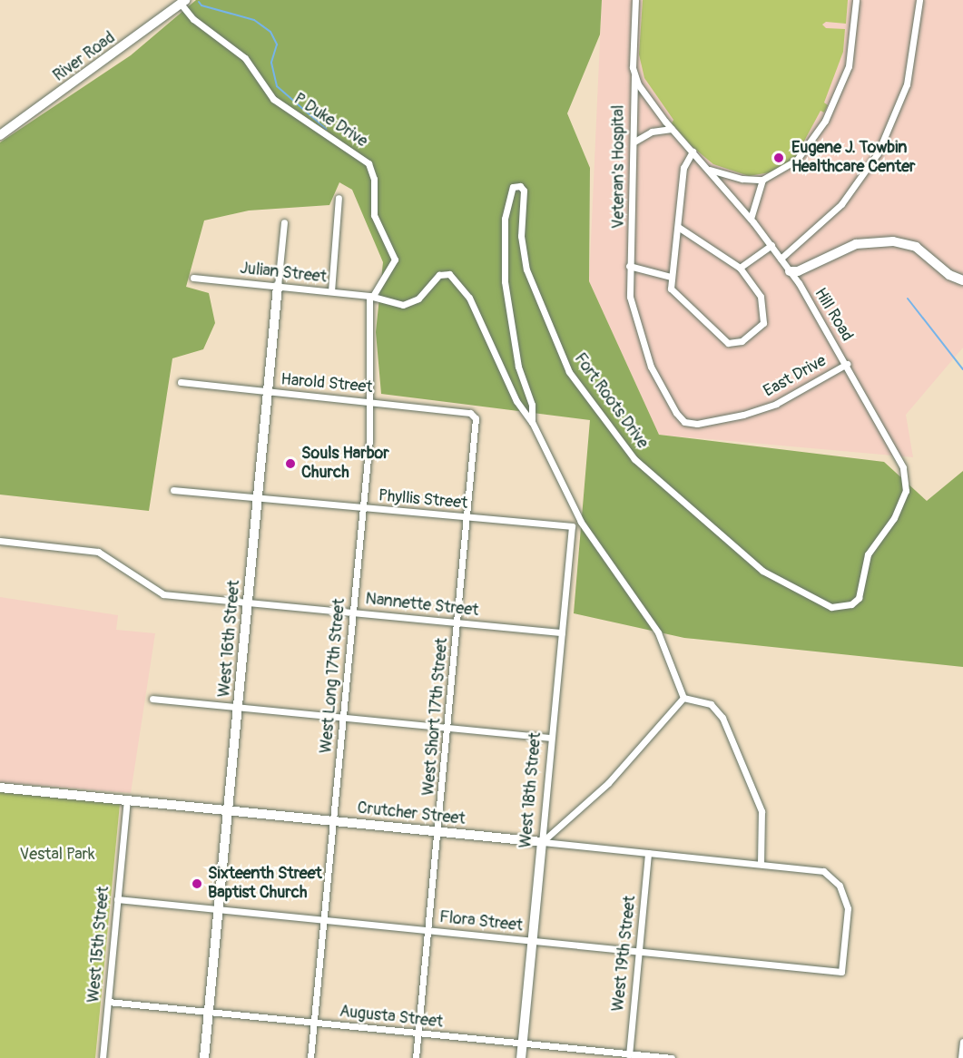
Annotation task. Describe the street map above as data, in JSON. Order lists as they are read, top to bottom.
{
  "streets": {
    "street": [
      "River Road",
      "P Duke Drive",
      "Veteran's Hospital",
      "Julian Street",
      "Hill Road",
      "East Drive",
      "Harold Street",
      "Fort Roots Drive",
      "Phyllis Street",
      "Nannette Street",
      "West 16th Street",
      "West Long 17th Street",
      "West Short 17th Street",
      "West 18th Street",
      "Crutcher Street",
      "Flora Street",
      "West 15th Street",
      "West 19th Street",
      "Augusta Street"
    ]
  },
  "crossings": [
    ["River Road", "P Duke Drive"],
    ["P Duke Drive", "Julian Street"],
    ["P Duke Drive", "Fort Roots Drive"],
    ["P Duke Drive", "West Long 17th Street"],
    ["Veteran's Hospital", "Hill Road"],
    ["Veteran's Hospital", "East Drive"],
    ["Julian Street", "Fort Roots Drive"],
    ["Julian Street", "West 16th Street"],
    ["Julian Street", "West Long 17th Street"],
    ["Hill Road", "East Drive"],
    ["Hill Road", "Fort Roots Drive"],
    ["Harold Street", "West 16th Street"],
    ["Harold Street", "West Long 17th Street"],
    ["Harold Street", "West Short 17th Street"],
    ["Fort Roots Drive", "West Long 17th Street"],
    ["Phyllis Street", "West 16th Street"],
    ["Phyllis Street", "West Long 17th Street"],
    ["Phyllis Street", "West Short 17th Street"],
    ["Phyllis Street", "West 18th Street"],
    ["Nannette Street", "West 16th Street"],
    ["Nannette Street", "West Long 17th Street"],
    ["Nannette Street", "West Short 17th Street"],
    ["Nannette Street", "West 18th Street"],
    ["West 16th Street", "Crutcher Street"],
    ["West 16th Street", "Flora Street"],
    ["West 16th Street", "Augusta Street"],
    ["West Long 17th Street", "Crutcher Street"],
    ["West Long 17th Street", "Flora Street"],
    ["West Long 17th Street", "Augusta Street"],
    ["West Short 17th Street", "Crutcher Street"],
    ["West Short 17th Street", "Flora Street"],
    ["West Short 17th Street", "Augusta Street"],
    ["West 18th Street", "Crutcher Street"],
    ["West 18th Street", "Flora Street"],
    ["West 18th Street", "Augusta Street"],
    ["Crutcher Street", "Flora Street"],
    ["Crutcher Street", "West 15th Street"],
    ["Crutcher Street", "West 19th Street"],
    ["Flora Street", "West 15th Street"],
    ["Flora Street", "West 19th Street"],
    ["West 15th Street", "Augusta Street"],
    ["West 19th Street", "Augusta Street"]
  ],
  "parks": ["Vestal Park"],
  "places": ["Eugene J. Towbin Healthcare Center", "Souls Harbor Church", "Sixteenth Street Baptist Church"]
}
